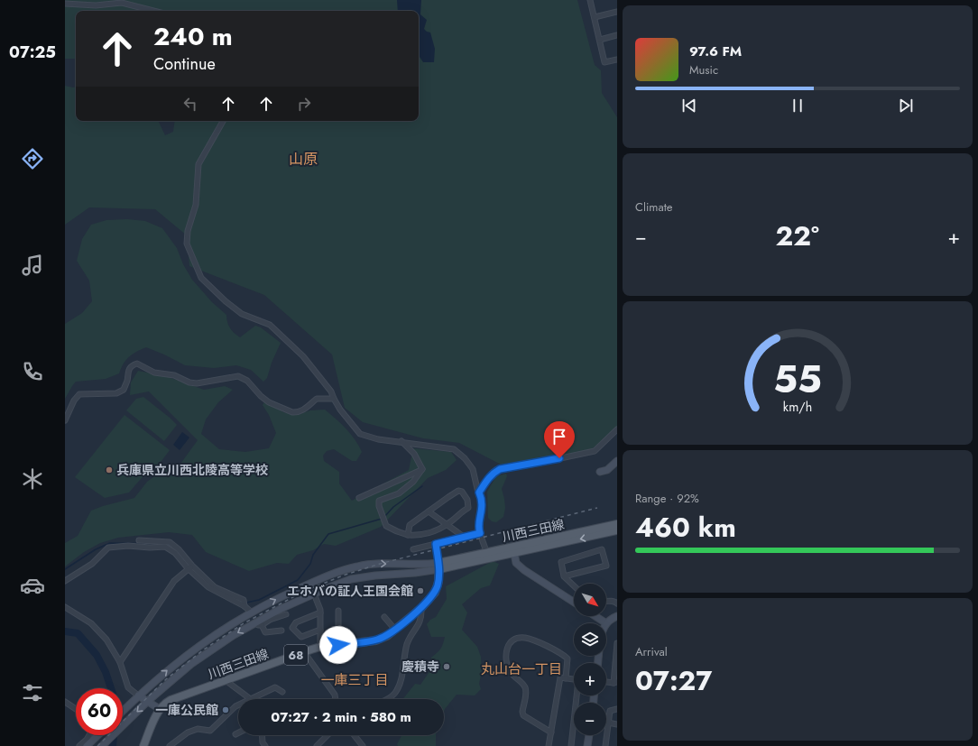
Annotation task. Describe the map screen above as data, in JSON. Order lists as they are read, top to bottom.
{
  "streets": {
    "main road": ["川西三田線", "68"]
  },
  "districts": ["山原", "丸山台一丁目", "一庫三丁目"],
  "places": [
    "兵庫県立川西北陵高等学校",
    "エホバの証人王国会館",
    "慶積寺",
    "一庫公民館"
  ],
  "north": "bottom right",
  "page": {
    "tabs": "07:25",
    "turn": ["240 m", "Continue"],
    "song": ["97.6 FM", "Music"],
    "tile": [
      "Climate",
      ["Range · 92%", "460 km"],
      ["Arrival", "07:27"]
    ],
    "heat": ["−", "22°", "+"],
    "map_buttons": ["+", "−"],
    "limit": "60",
    "trip": "07:27 · 2 min · 580 m",
    "gauge": ["55", "km/h"]
  }
}
